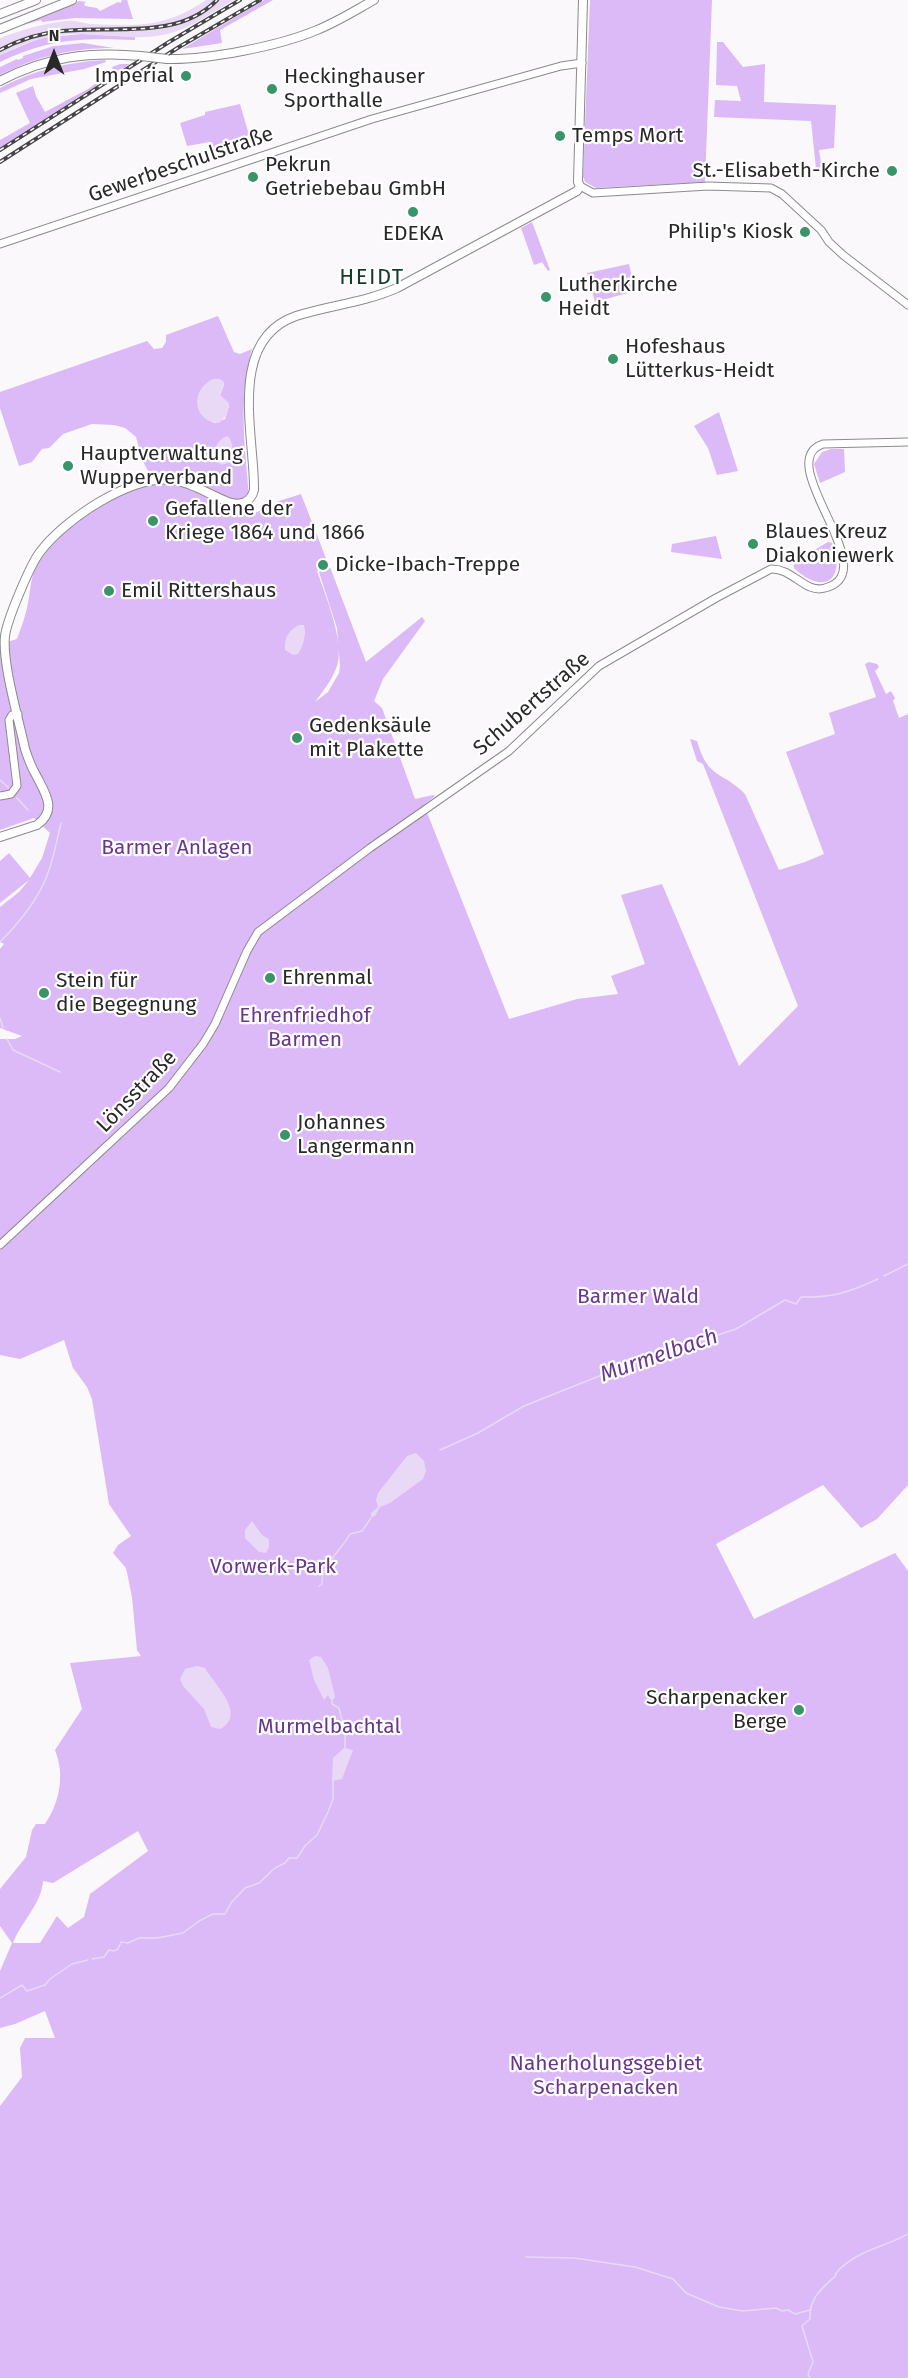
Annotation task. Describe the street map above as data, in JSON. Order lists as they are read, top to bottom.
{
  "streets": {
    "street": ["Gewerbeschulstraße", "Schubertstraße", "Lönsstraße"]
  },
  "crossings": [
    ["Schubertstraße", "Lönsstraße"]
  ],
  "districts": ["HEIDT"],
  "water": ["Murmelbach"],
  "parks": [
    "Barmer Anlagen",
    "Ehrenfriedhof Barmen",
    "Barmer Wald",
    "Vorwerk-Park",
    "Murmelbachtal",
    "Naherholungsgebiet Scharpenacken"
  ],
  "places": [
    "Imperial",
    "Heckinghauser Sporthalle",
    "Temps Mort",
    "St.-Elisabeth-Kirche",
    "Pekrun Getriebebau GmbH",
    "EDEKA",
    "Philip's Kiosk",
    "Lutherkirche Heidt",
    "Hofeshaus Lütterkus-Heidt",
    "Hauptverwaltung Wupperverband",
    "Gefallene der Kriege 1864 und 1866",
    "Blaues Kreuz Diakoniewerk",
    "Dicke-Ibach-Treppe",
    "Emil Rittershaus",
    "Gedenksäule mit Plakette",
    "Ehrenmal",
    "Stein für die Begegnung",
    "Johannes Langermann",
    "Scharpenacker Berge"
  ],
  "north": "top"
}
